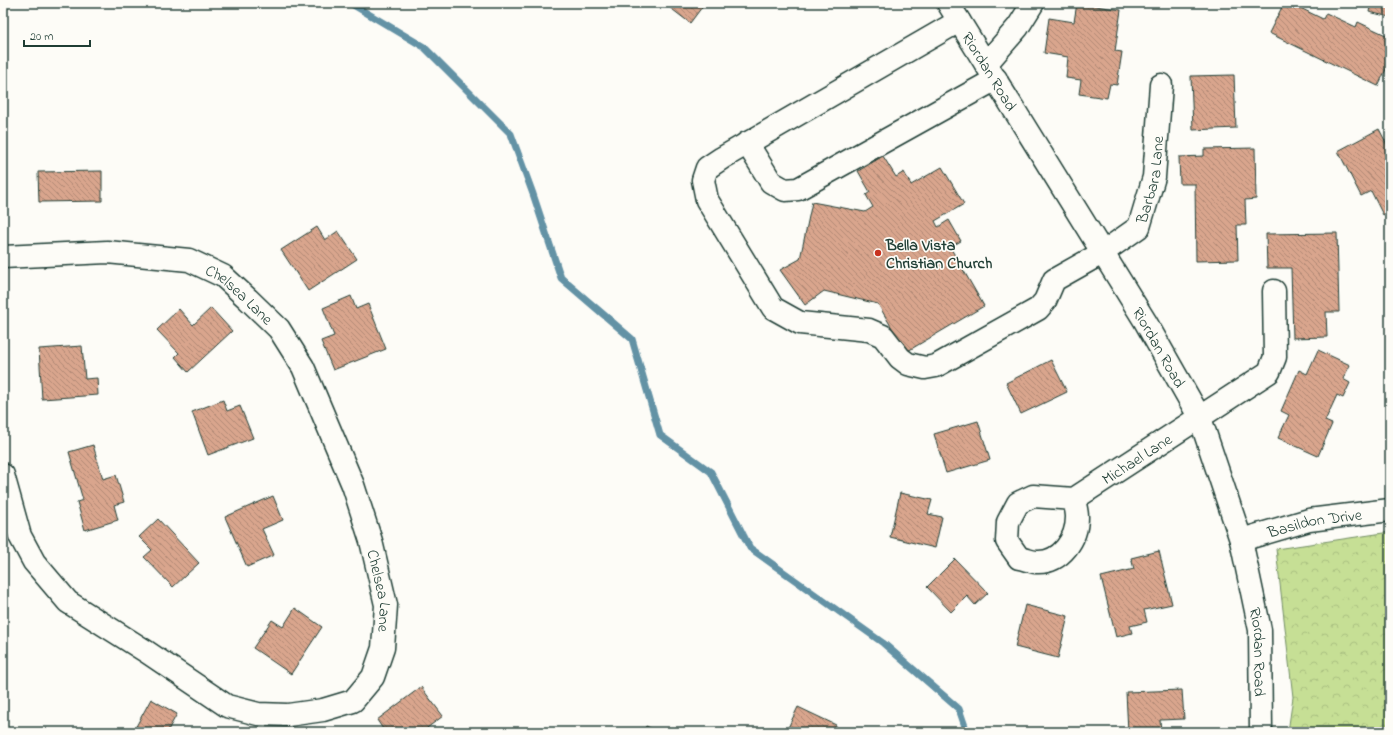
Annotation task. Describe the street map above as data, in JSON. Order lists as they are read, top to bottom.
{
  "streets": {
    "street": [
      "Riordan Road",
      "Barbara Lane",
      "Chelsea Lane",
      "Michael Lane",
      "Basildon Drive"
    ]
  },
  "crossings": [
    ["Riordan Road", "Barbara Lane"],
    ["Riordan Road", "Michael Lane"],
    ["Riordan Road", "Basildon Drive"]
  ],
  "places": ["Bella Vista Christian Church"],
  "scale_bar": "20 m"
}
